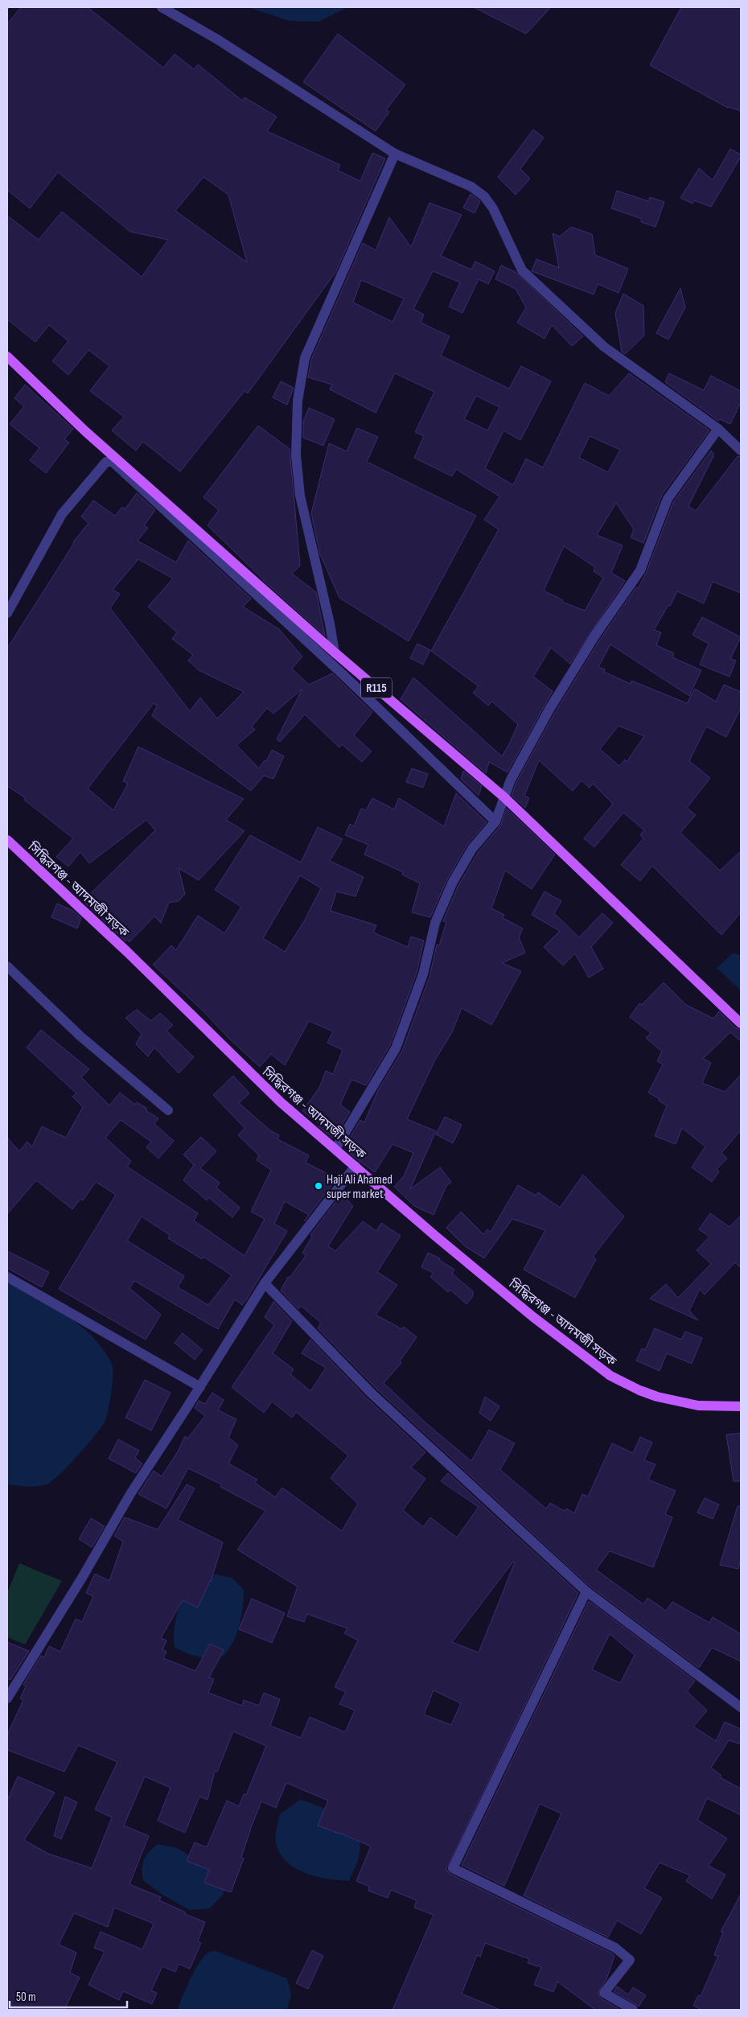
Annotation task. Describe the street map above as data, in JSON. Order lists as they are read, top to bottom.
{
  "streets": {
    "main road": ["R115", "সিদ্ধিরগঞ্জ - আদমজী সড়ক"]
  },
  "places": ["Haji Ali Ahamed super market"],
  "scale_bar": "50 m"
}
